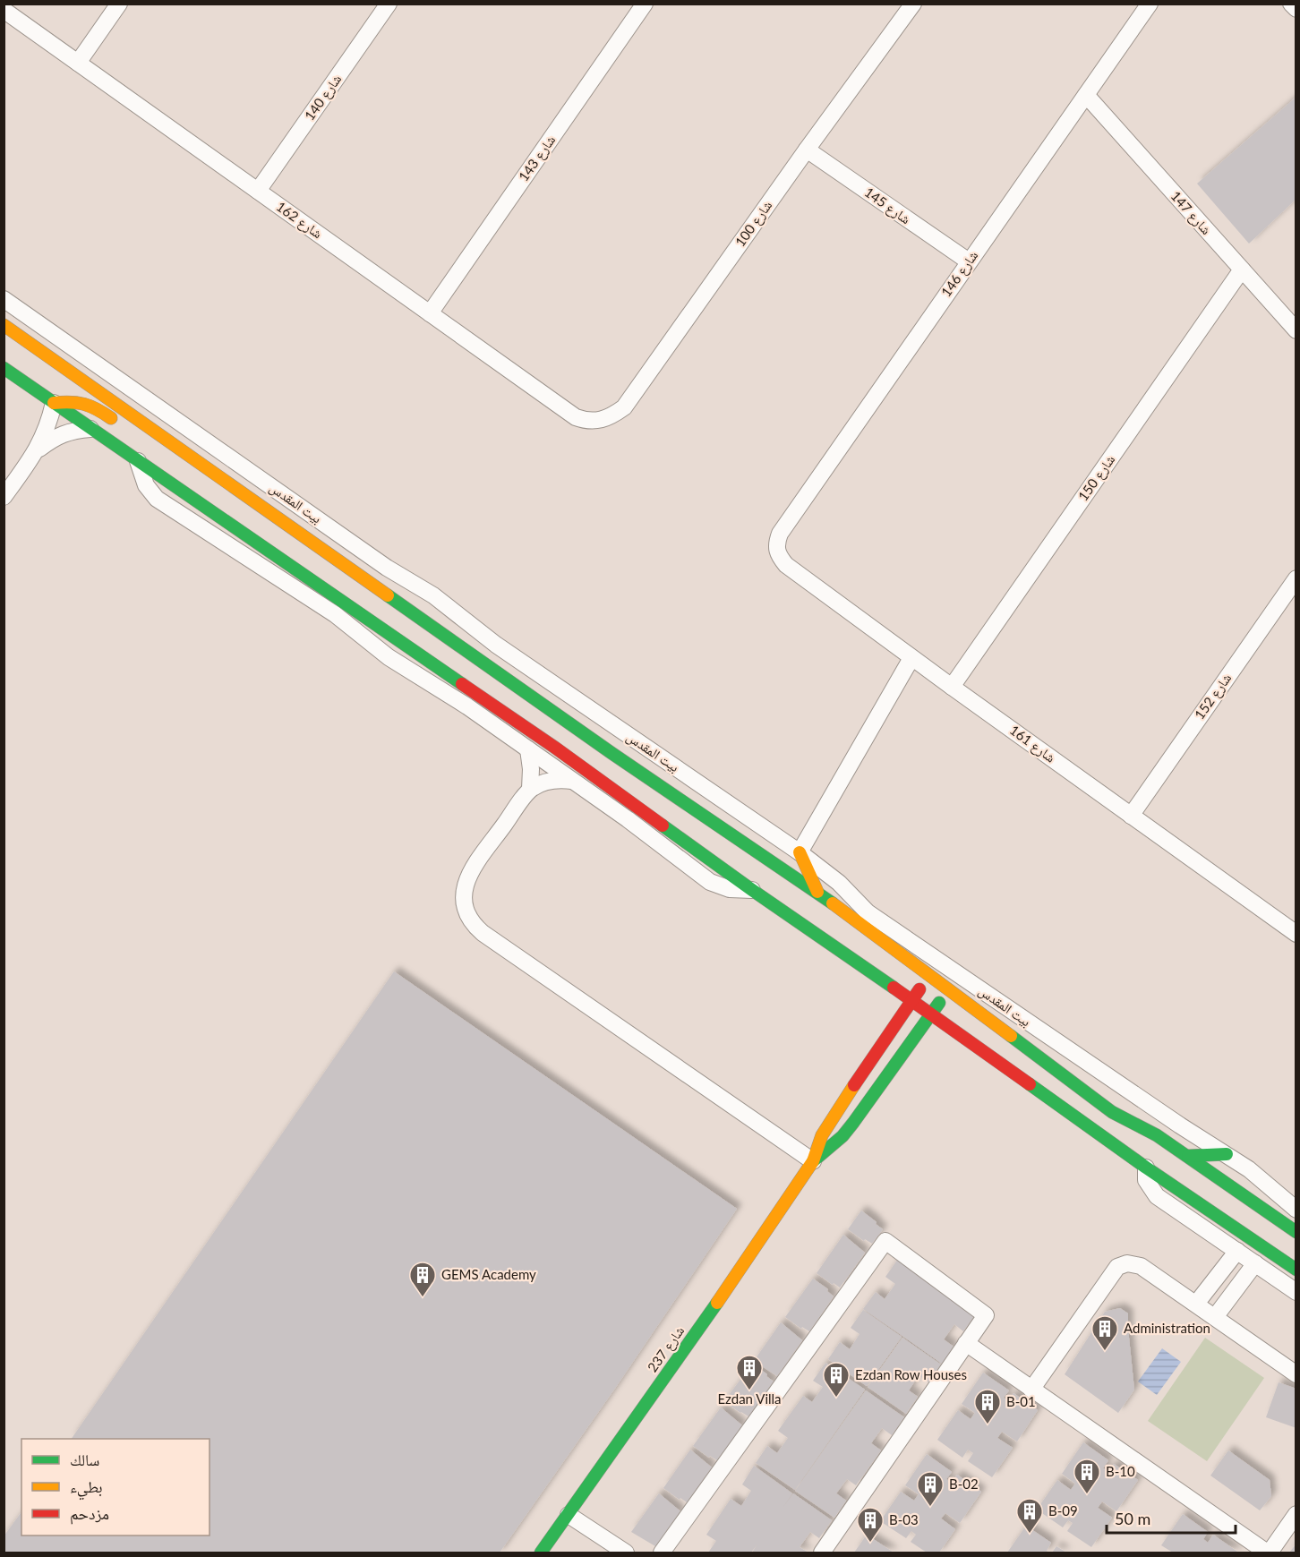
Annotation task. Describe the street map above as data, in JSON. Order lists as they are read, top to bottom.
{
  "streets": {
    "street": [
      "شارع 140",
      "شارع 143",
      "شارع 145",
      "شارع 147",
      "شارع 162",
      "شارع 100",
      "شارع 146",
      "شارع 150",
      "بيت المقدس",
      "شارع 152",
      "شارع 161",
      "شارع 237"
    ]
  },
  "crossings": [
    ["شارع 140", "شارع 162"],
    ["شارع 143", "شارع 162"],
    ["شارع 145", "شارع 100"],
    ["شارع 145", "شارع 146"],
    ["شارع 147", "شارع 146"],
    ["شارع 147", "شارع 150"],
    ["شارع 162", "شارع 100"],
    ["شارع 146", "شارع 161"],
    ["شارع 150", "شارع 161"],
    ["بيت المقدس", "شارع 237"],
    ["شارع 152", "شارع 161"]
  ],
  "places": {
    "building": [
      "GEMS Academy",
      "Administration",
      "Ezdan Villa",
      "Ezdan Row Houses",
      "B-01",
      "B-10",
      "B-02",
      "B-09",
      "B-03"
    ]
  },
  "legend": ["سالك", "بطيء", "مزدحم"],
  "scale_bar": "50 m"
}
